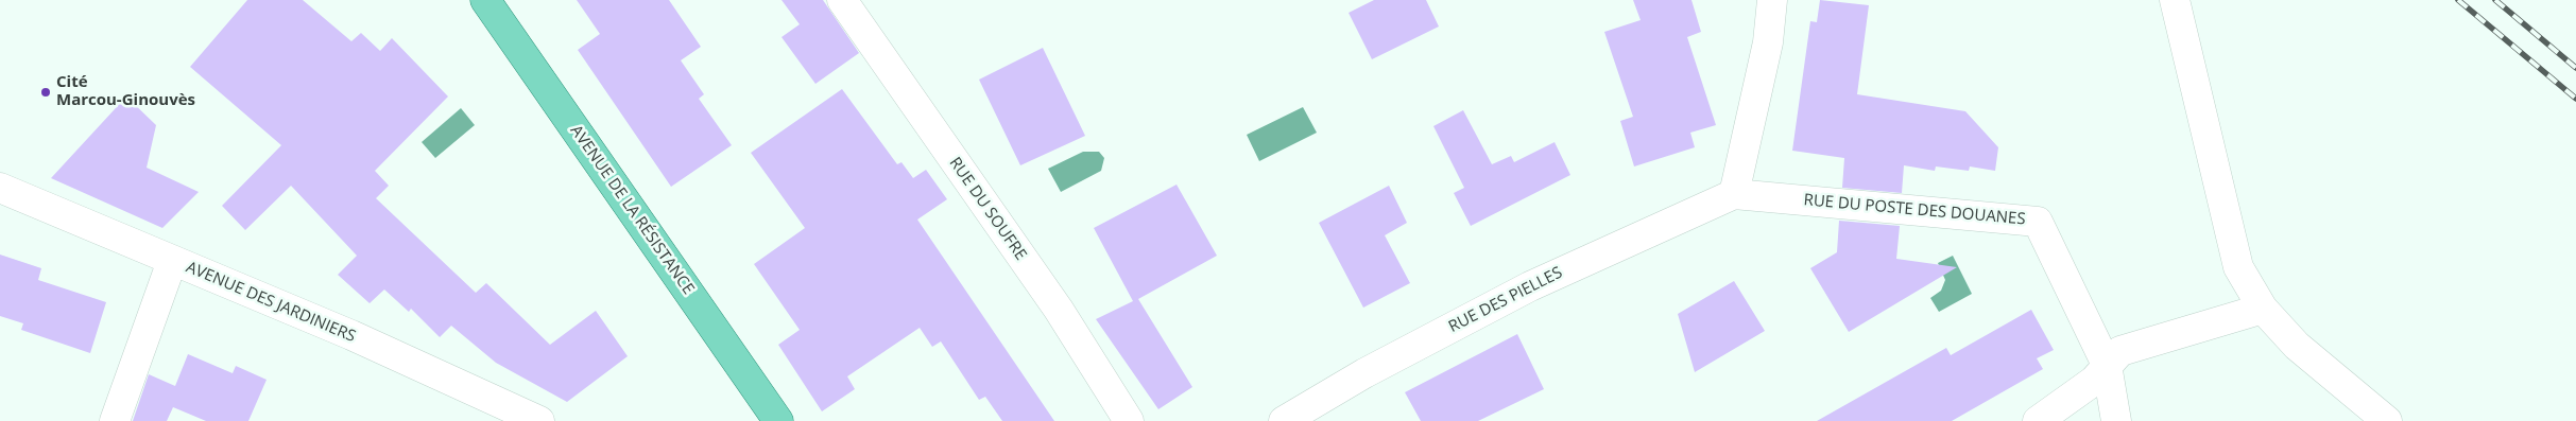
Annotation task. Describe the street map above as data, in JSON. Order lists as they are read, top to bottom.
{
  "streets": {
    "main road": ["AVENUE DE LA RÉSISTANCE"],
    "street": [
      "RUE DU SOUFRE",
      "RUE DU POSTE DES DOUANES",
      "RUE DES PIELLES",
      "AVENUE DES JARDINIERS"
    ]
  },
  "crossings": [
    ["RUE DU POSTE DES DOUANES", "RUE DES PIELLES"]
  ],
  "places": ["Cité Marcou-Ginouvès"]
}
